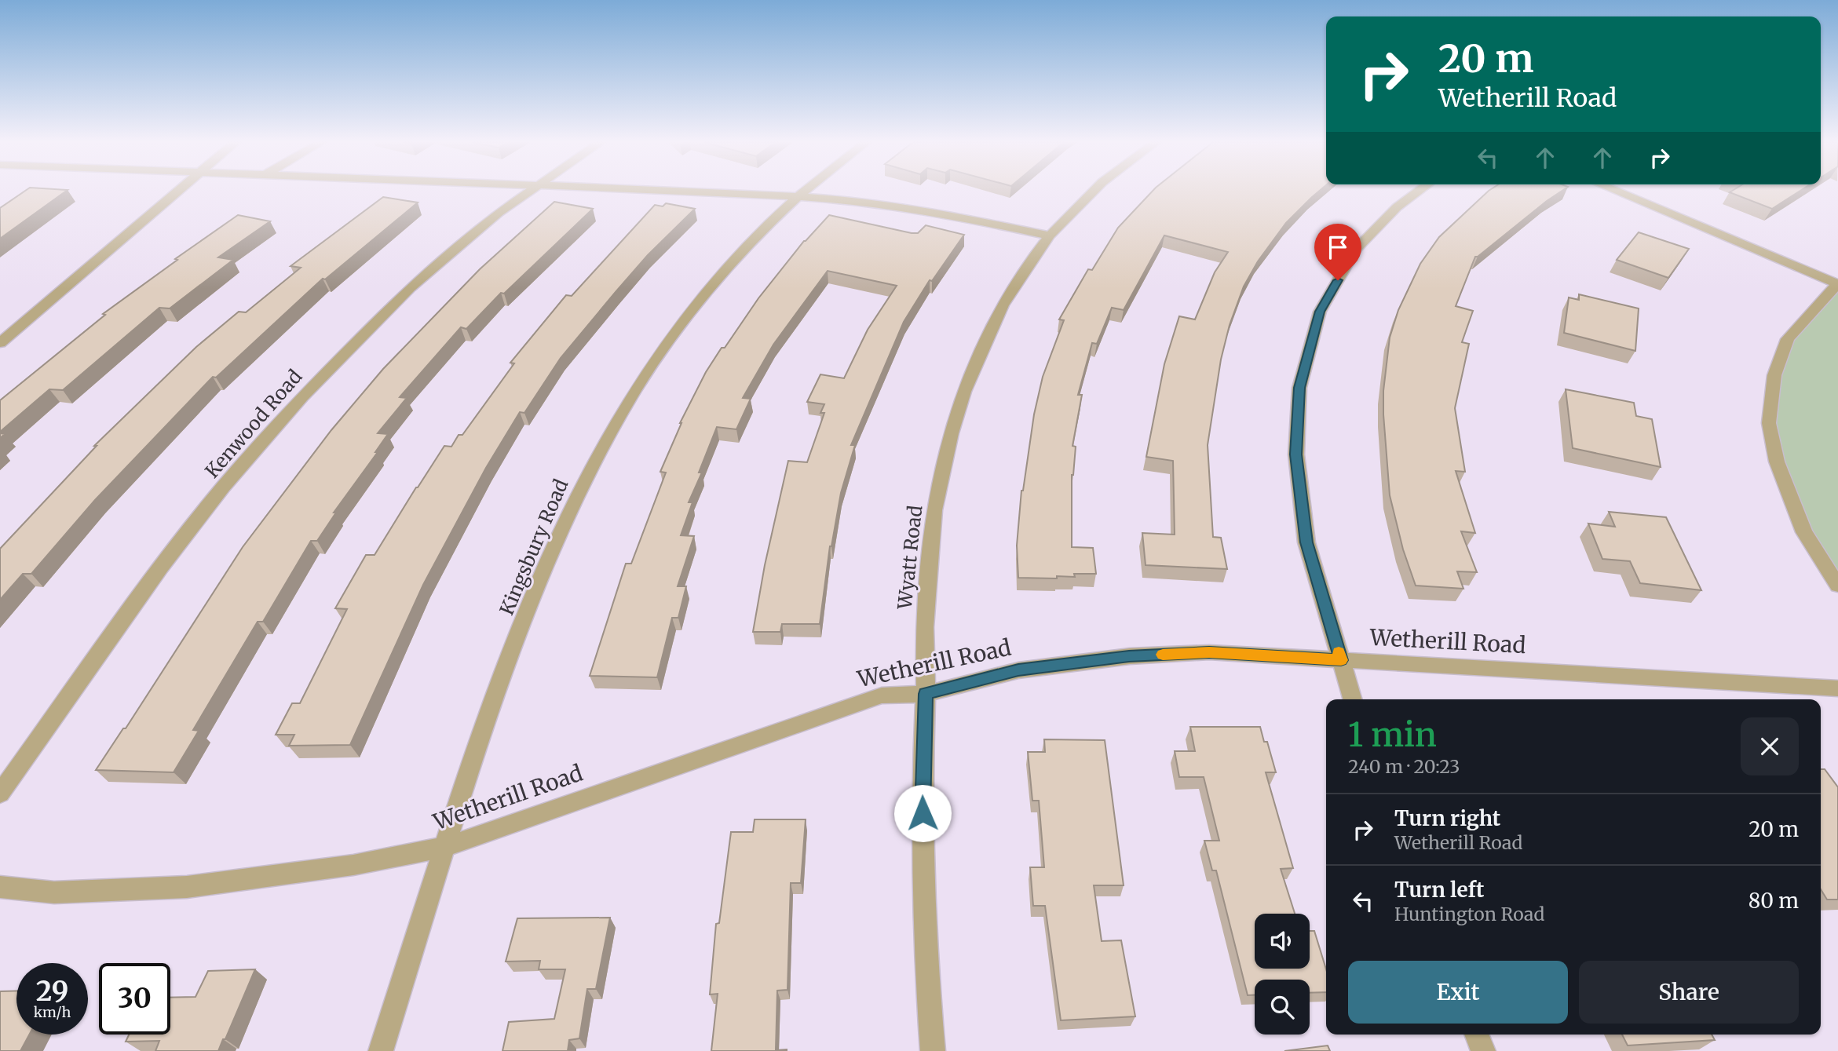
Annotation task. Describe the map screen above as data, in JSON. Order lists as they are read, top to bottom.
{
  "streets": {
    "street": [
      "Kenwood Road",
      "Kingsbury Road",
      "Wyatt Road",
      "Wetherill Road"
    ]
  },
  "crossings": [
    ["Kingsbury Road", "Wetherill Road"],
    ["Wyatt Road", "Wetherill Road"]
  ],
  "page": {
    "turn": ["20 m", "Wetherill Road"],
    "heading": ["1 min", "240 m · 20:23"],
    "list": [
      {
        "name": "Turn right",
        "note": "Wetherill Road",
        "value": "20 m"
      },
      {
        "name": "Turn left",
        "note": "Huntington Road",
        "value": "80 m"
      }
    ],
    "buttons": ["Exit", "Share"],
    "speed": "29 km/h",
    "limit": "30"
  }
}
